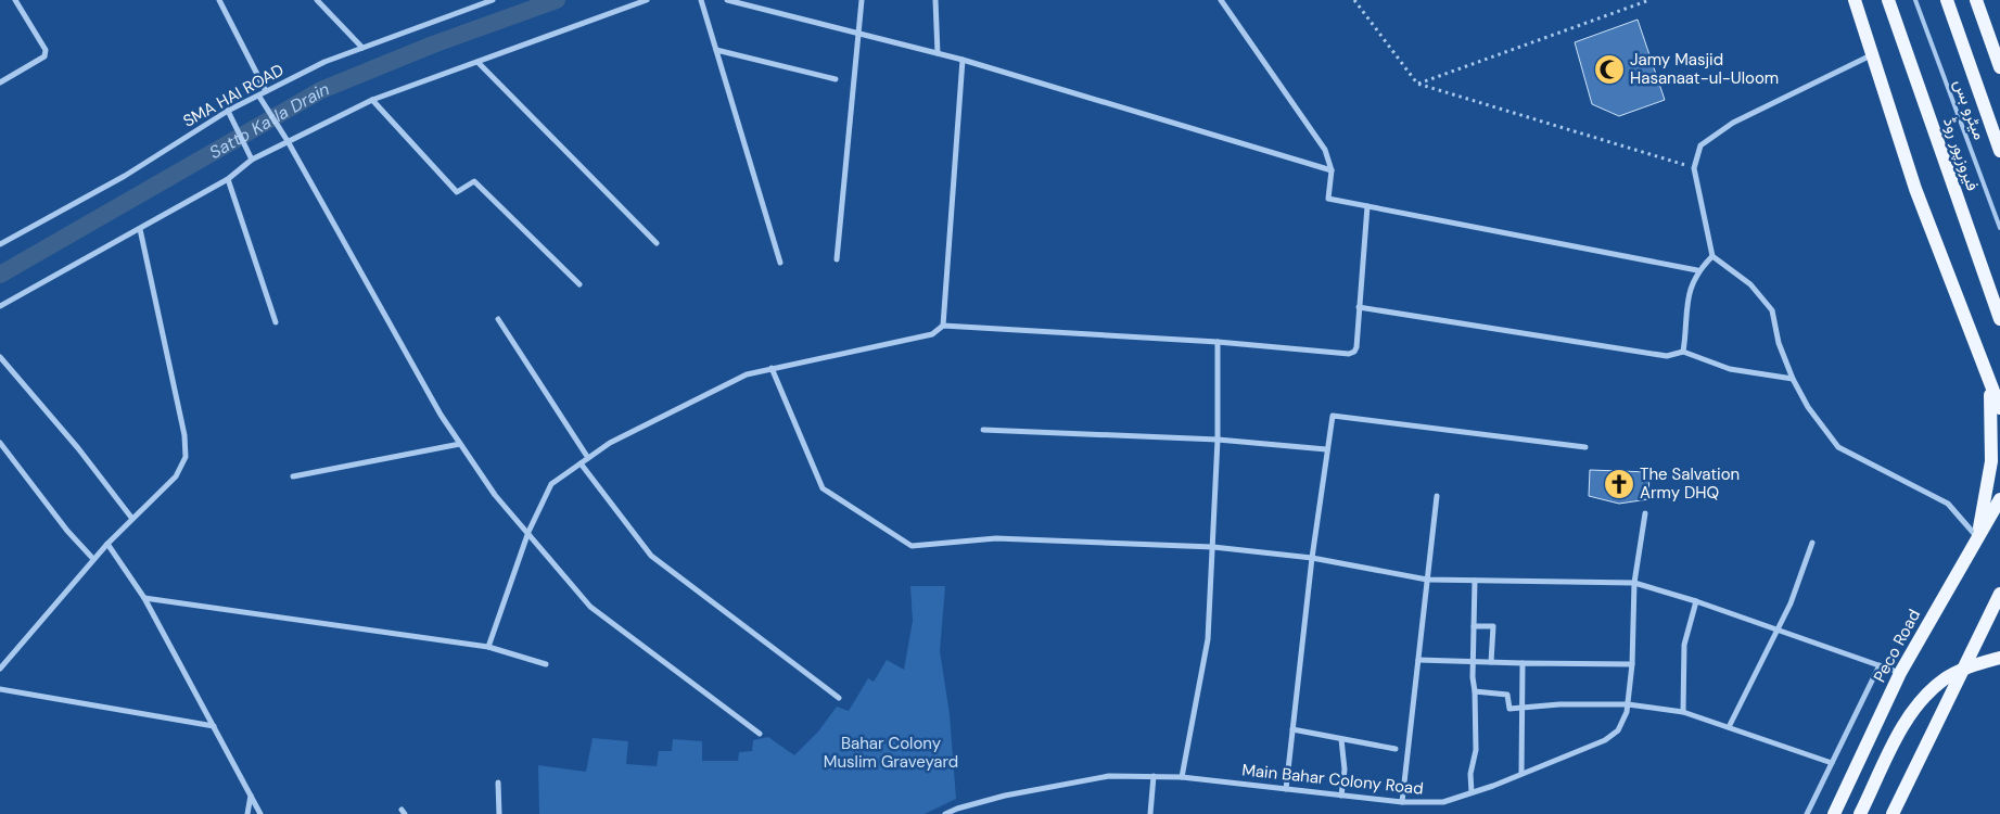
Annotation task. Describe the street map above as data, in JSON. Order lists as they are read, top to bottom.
{
  "streets": {
    "main road": ["فیروزپور روڈ", "Peco Road"],
    "street": ["SMA HAI ROAD", "Main Bahar Colony Road"],
    "lane": ["میٹرو بس"]
  },
  "water": ["Satto Katla Drain"],
  "parks": ["Bahar Colony Muslim Graveyard"],
  "places": {
    "mosque": ["Jamy Masjid Hasanaat-ul-Uloom"],
    "church": ["The Salvation Army DHQ"]
  }
}
